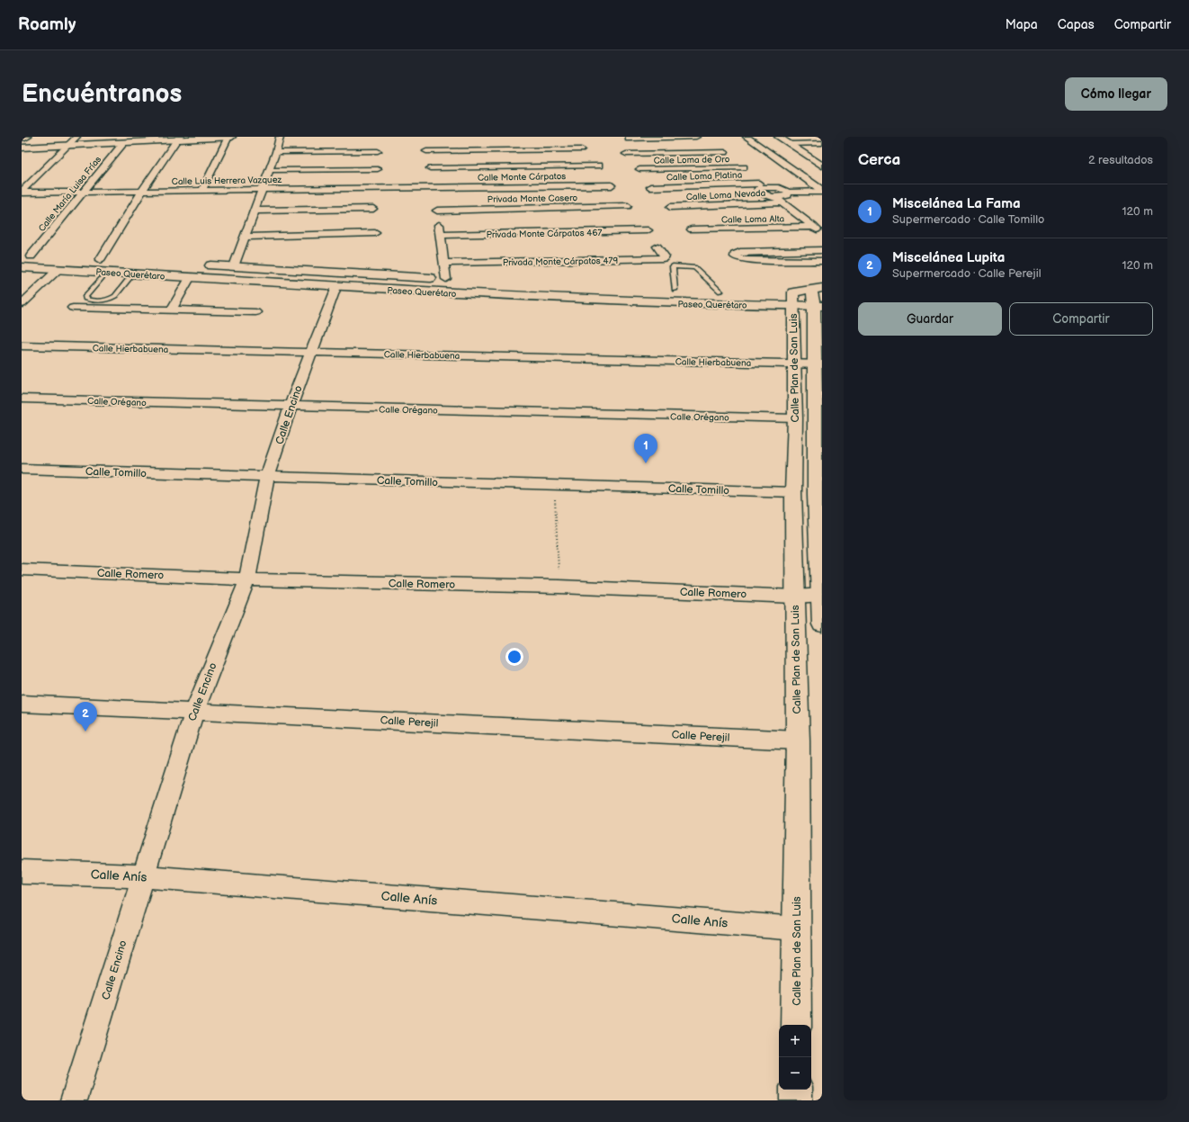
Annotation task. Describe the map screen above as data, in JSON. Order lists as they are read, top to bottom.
{
  "streets": {
    "main road": ["Paseo Querétaro", "Calle Plan de San Luis"],
    "street": [
      "Calle Loma de Oro",
      "Calle Loma Platina",
      "Calle Monte Cárpatos",
      "Calle Luis Herrera Vazquez",
      "Calle María Luisa Frías",
      "Calle Loma Nevada",
      "Privada Monte Casero",
      "Calle Loma Alta",
      "Privada Monte Cárpatos 467",
      "Privada Monte Cárpatos 479",
      "Calle Hierbabuena",
      "Calle Orégano",
      "Calle Encino",
      "Calle Tomillo",
      "Calle Romero",
      "Calle Perejil",
      "Calle Anís"
    ]
  },
  "crossings": [
    ["Calle Loma Platina", "Calle Loma Nevada"],
    ["Calle Monte Cárpatos", "Calle Luis Herrera Vazquez"],
    ["Calle Monte Cárpatos", "Privada Monte Casero"],
    ["Calle Luis Herrera Vazquez", "Calle María Luisa Frías"],
    ["Privada Monte Casero", "Privada Monte Cárpatos 467"],
    ["Paseo Querétaro", "Calle Plan de San Luis"],
    ["Paseo Querétaro", "Calle Encino"],
    ["Calle Hierbabuena", "Calle Plan de San Luis"],
    ["Calle Hierbabuena", "Calle Encino"],
    ["Calle Plan de San Luis", "Calle Orégano"],
    ["Calle Plan de San Luis", "Calle Tomillo"],
    ["Calle Plan de San Luis", "Calle Romero"],
    ["Calle Plan de San Luis", "Calle Perejil"],
    ["Calle Plan de San Luis", "Calle Anís"],
    ["Calle Orégano", "Calle Encino"],
    ["Calle Encino", "Calle Tomillo"],
    ["Calle Encino", "Calle Romero"],
    ["Calle Encino", "Calle Perejil"],
    ["Calle Encino", "Calle Anís"]
  ],
  "page": {
    "header": "Roamly",
    "nav": ["Mapa", "Capas", "Compartir"],
    "buttons": [
      "Cómo llegar",
      ["Guardar", "Compartir"]
    ],
    "title": "Encuéntranos",
    "heading": ["Cerca", "2 resultados"],
    "list": [
      {
        "mark": "1",
        "name": "Miscelánea La Fama",
        "note": "Supermercado · Calle Tomillo",
        "value": "120 m"
      },
      {
        "mark": "2",
        "name": "Miscelánea Lupita",
        "note": "Supermercado · Calle Perejil",
        "value": "120 m"
      }
    ],
    "pins": ["1", "2"],
    "map_buttons": ["+", "−"]
  }
}
